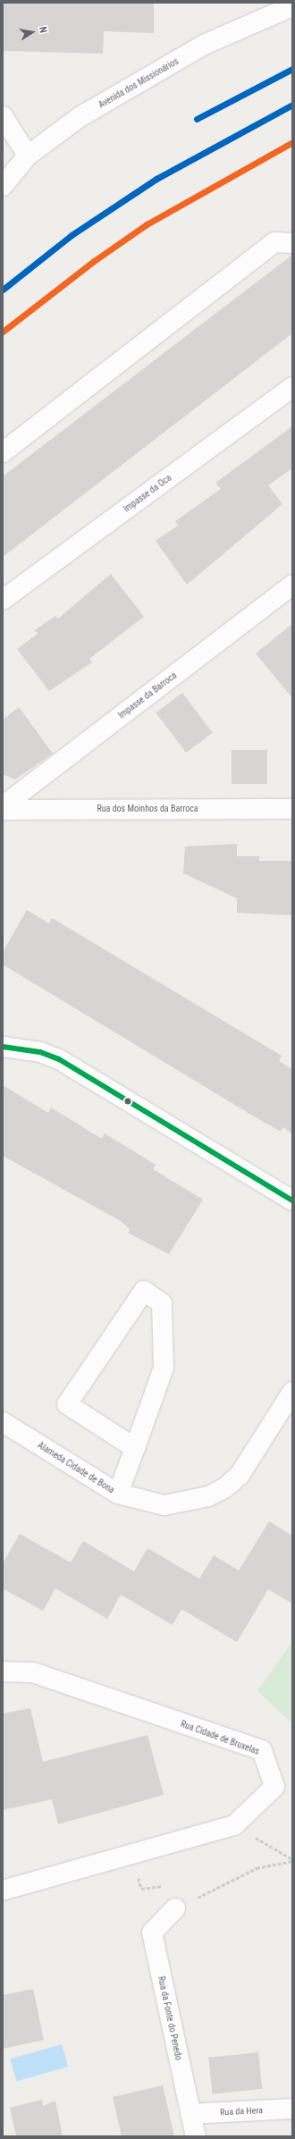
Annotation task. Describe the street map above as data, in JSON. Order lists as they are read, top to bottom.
{
  "streets": {
    "street": [
      "Avenida dos Missionários",
      "Impasse da Oca",
      "Impasse da Barroca",
      "Rua dos Moinhos da Barroca",
      "Alameda Cidade de Bona",
      "Rua Cidade de Bruxelas",
      "Rua da Fonte do Penedo",
      "Rua da Hera"
    ]
  },
  "crossings": [
    ["Rua da Fonte do Penedo", "Rua da Hera"]
  ],
  "north": "right"
}
